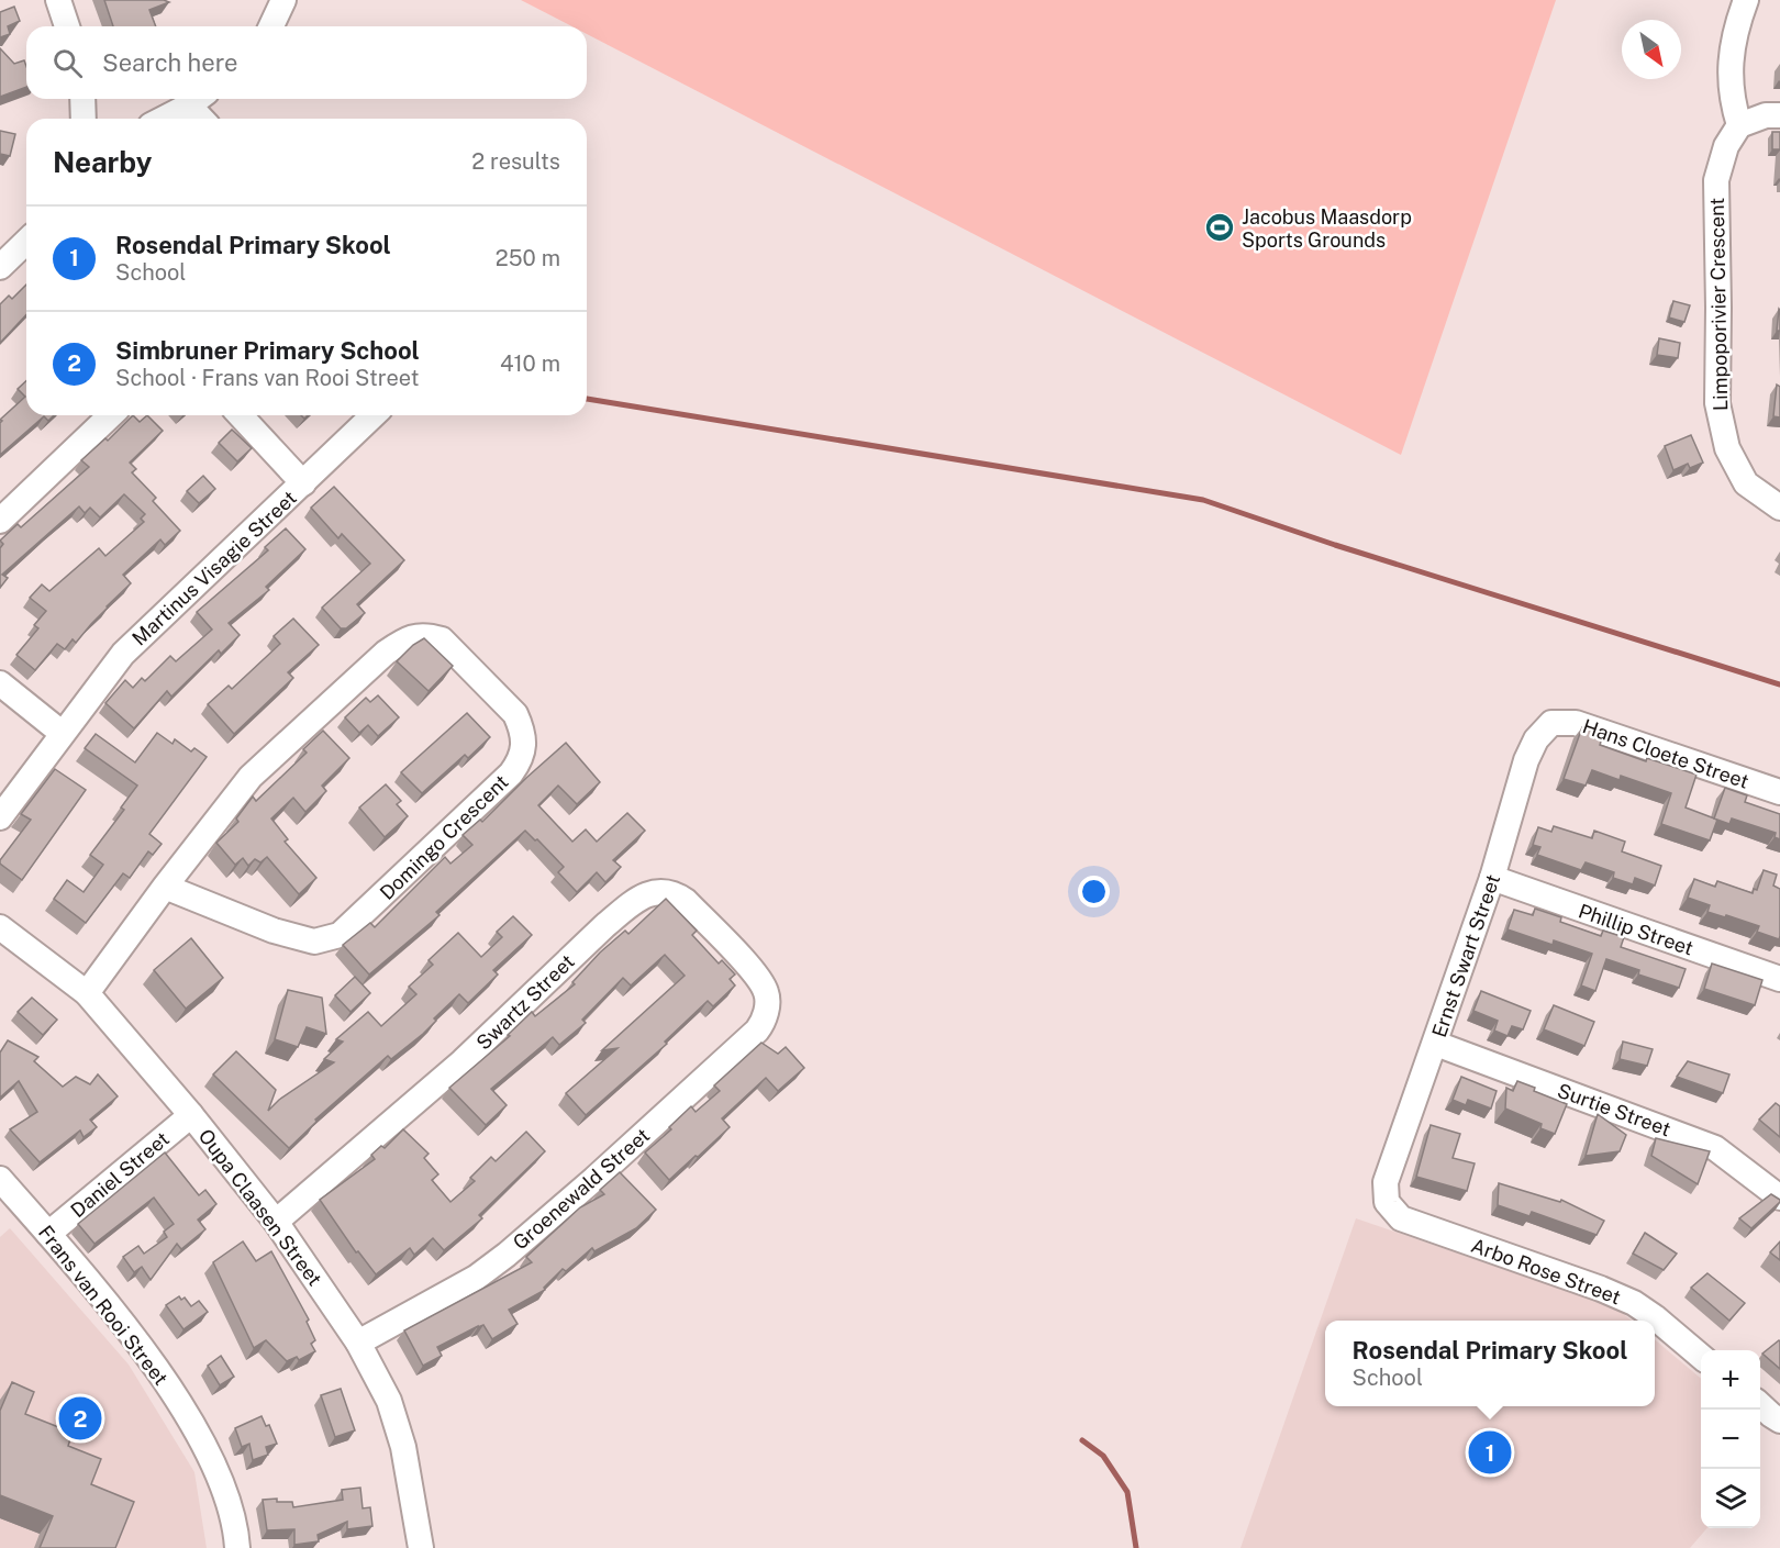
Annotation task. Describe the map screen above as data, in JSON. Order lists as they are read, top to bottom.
{
  "streets": {
    "street": [
      "Limpoporivier Crescent",
      "Martinus Visagie Street",
      "Hans Cloete Street",
      "Domingo Crescent",
      "Phillip Street",
      "Ernst Swart Street",
      "Swartz Street",
      "Surtie Street",
      "Daniel Street",
      "Groenewald Street",
      "Oupa Claasen Street",
      "Arbo Rose Street",
      "Frans van Rooi Street"
    ]
  },
  "crossings": [
    ["Hans Cloete Street", "Ernst Swart Street"],
    ["Domingo Crescent", "Oupa Claasen Street"],
    ["Phillip Street", "Ernst Swart Street"],
    ["Ernst Swart Street", "Surtie Street"],
    ["Ernst Swart Street", "Arbo Rose Street"],
    ["Swartz Street", "Groenewald Street"],
    ["Swartz Street", "Oupa Claasen Street"],
    ["Daniel Street", "Oupa Claasen Street"],
    ["Daniel Street", "Frans van Rooi Street"],
    ["Groenewald Street", "Oupa Claasen Street"]
  ],
  "places": {
    "sports": ["Jacobus Maasdorp Sports Grounds"]
  },
  "north": "bottom right",
  "page": {
    "search": "Search here",
    "heading": ["Nearby", "2 results"],
    "list": [
      {
        "mark": "1",
        "name": "Rosendal Primary Skool",
        "note": "School",
        "value": "250 m"
      },
      {
        "mark": "2",
        "name": "Simbruner Primary School",
        "note": "School · Frans van Rooi Street",
        "value": "410 m"
      }
    ],
    "popup": ["Rosendal Primary Skool", "School"],
    "map_buttons": ["+", "−"],
    "pins": ["2", "1"]
  }
}
